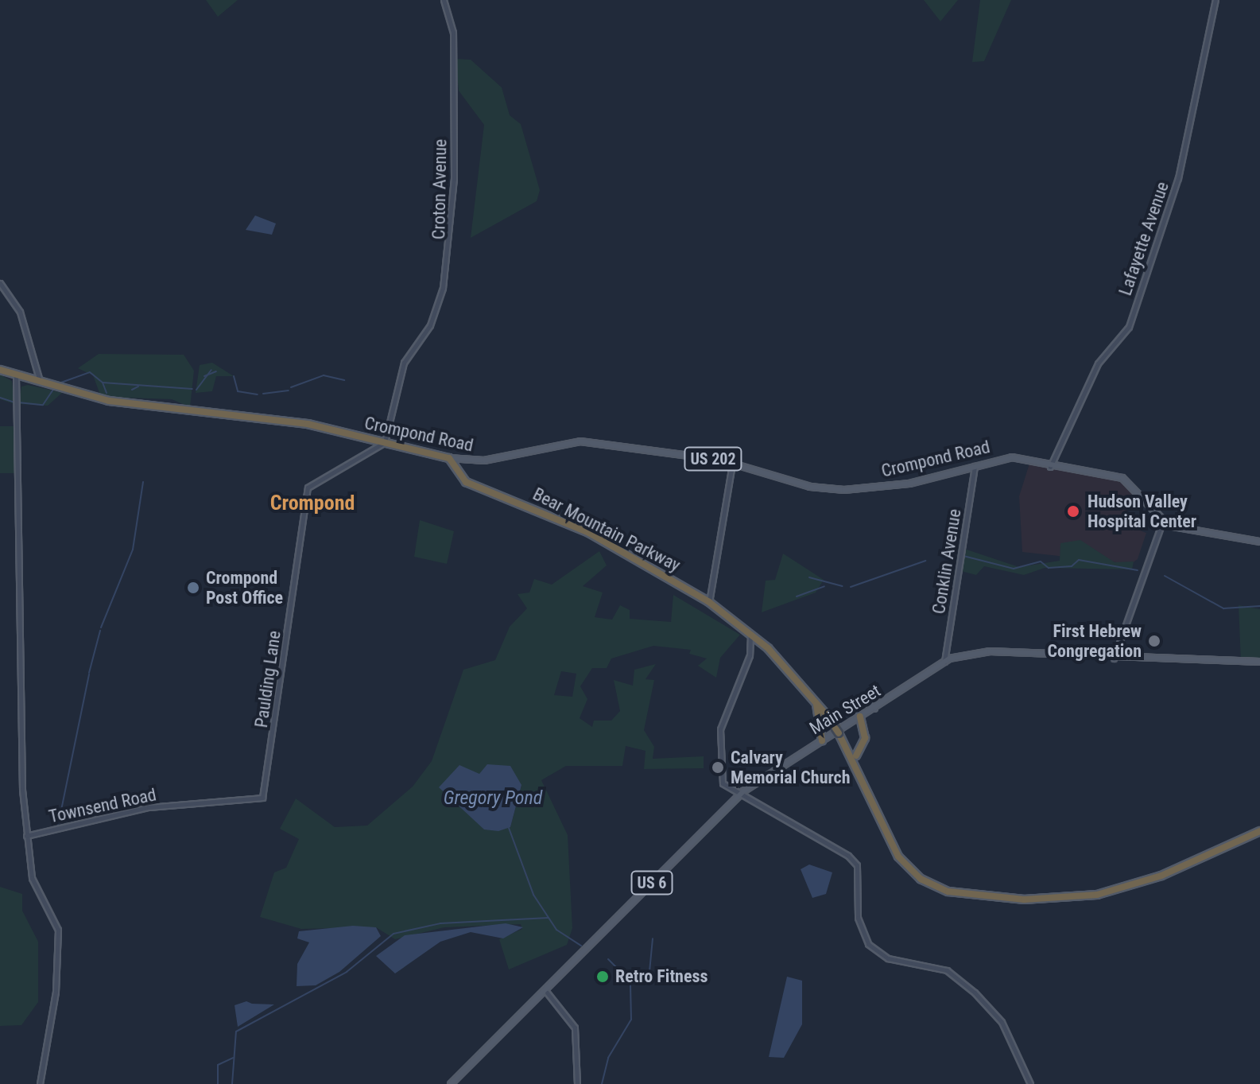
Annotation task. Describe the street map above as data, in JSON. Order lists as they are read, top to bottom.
{
  "streets": {
    "highway": ["Crompond Road", "US 202", "Bear Mountain Parkway"],
    "main road": ["Main Street", "US 6"],
    "street": [
      "Croton Avenue",
      "Lafayette Avenue",
      "Conklin Avenue",
      "Paulding Lane",
      "Townsend Road"
    ]
  },
  "crossings": [
    ["Croton Avenue", "Crompond Road"],
    ["Croton Avenue", "Paulding Lane"],
    ["Lafayette Avenue", "Crompond Road"],
    ["Crompond Road", "Bear Mountain Parkway"],
    ["Crompond Road", "Conklin Avenue"],
    ["Crompond Road", "Paulding Lane"],
    ["Conklin Avenue", "Main Street"],
    ["Paulding Lane", "Townsend Road"]
  ],
  "districts": ["Crompond"],
  "water": ["Gregory Pond"],
  "places": [
    "Hudson Valley Hospital Center",
    "Crompond Post Office",
    "First Hebrew Congregation",
    "Calvary Memorial Church",
    "Retro Fitness"
  ]
}
